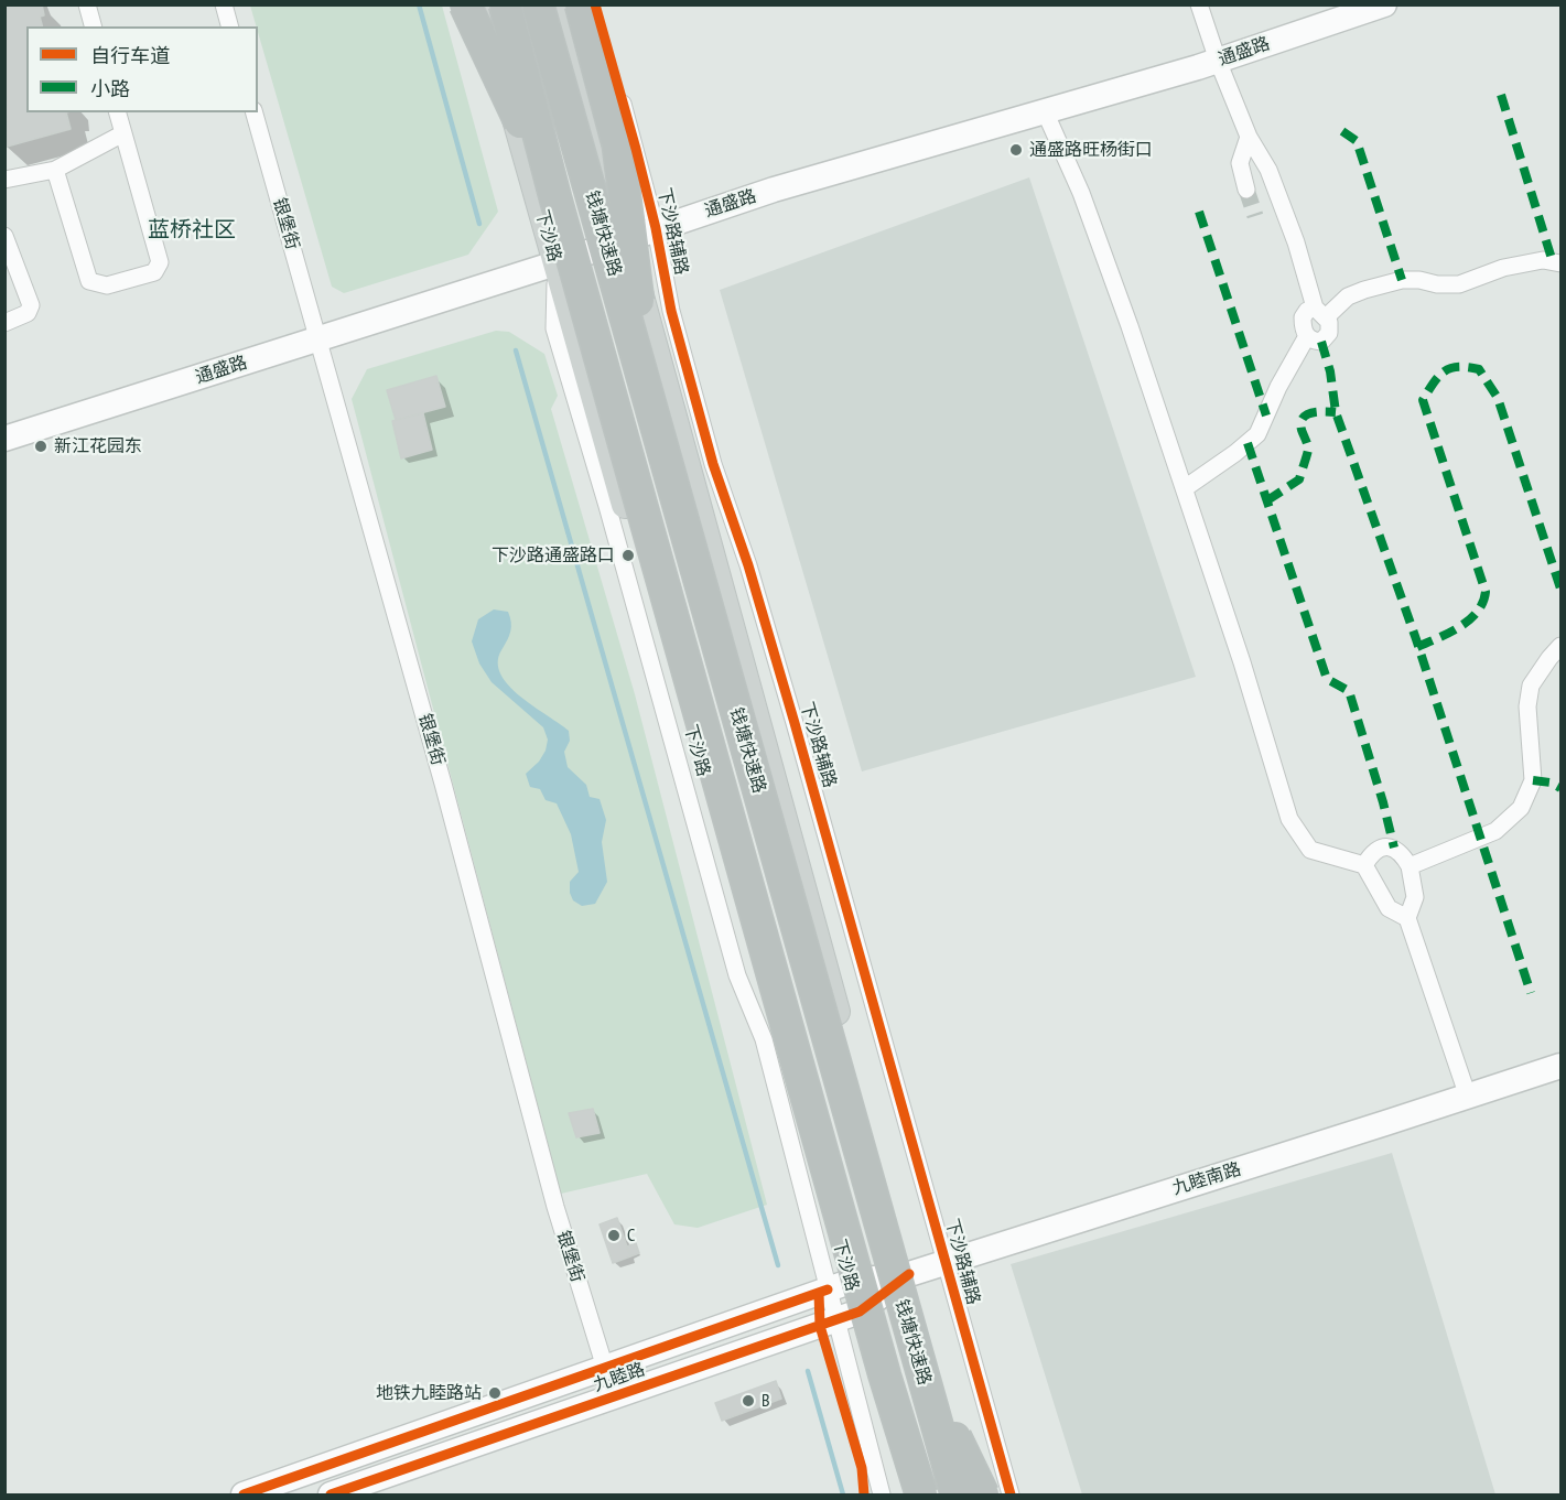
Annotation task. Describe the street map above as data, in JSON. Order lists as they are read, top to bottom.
{
  "streets": {
    "highway": ["钱塘快速路"],
    "main road": ["下沙路"],
    "street": [
      "通盛路",
      "银堡街",
      "下沙路辅路",
      "九睦南路",
      "九睦路"
    ]
  },
  "crossings": [
    ["通盛路", "银堡街"],
    ["通盛路", "下沙路辅路"],
    ["通盛路", "下沙路"],
    ["银堡街", "九睦路"],
    ["下沙路辅路", "九睦南路"],
    ["下沙路", "九睦南路"],
    ["下沙路", "九睦路"],
    ["九睦南路", "九睦路"]
  ],
  "districts": ["蓝桥社区"],
  "places": [
    "通盛路旺杨街口",
    "新江花园东",
    "下沙路通盛路口",
    "C",
    "地铁九睦路站",
    "B"
  ],
  "legend": ["自行车道", "小路"]
}
